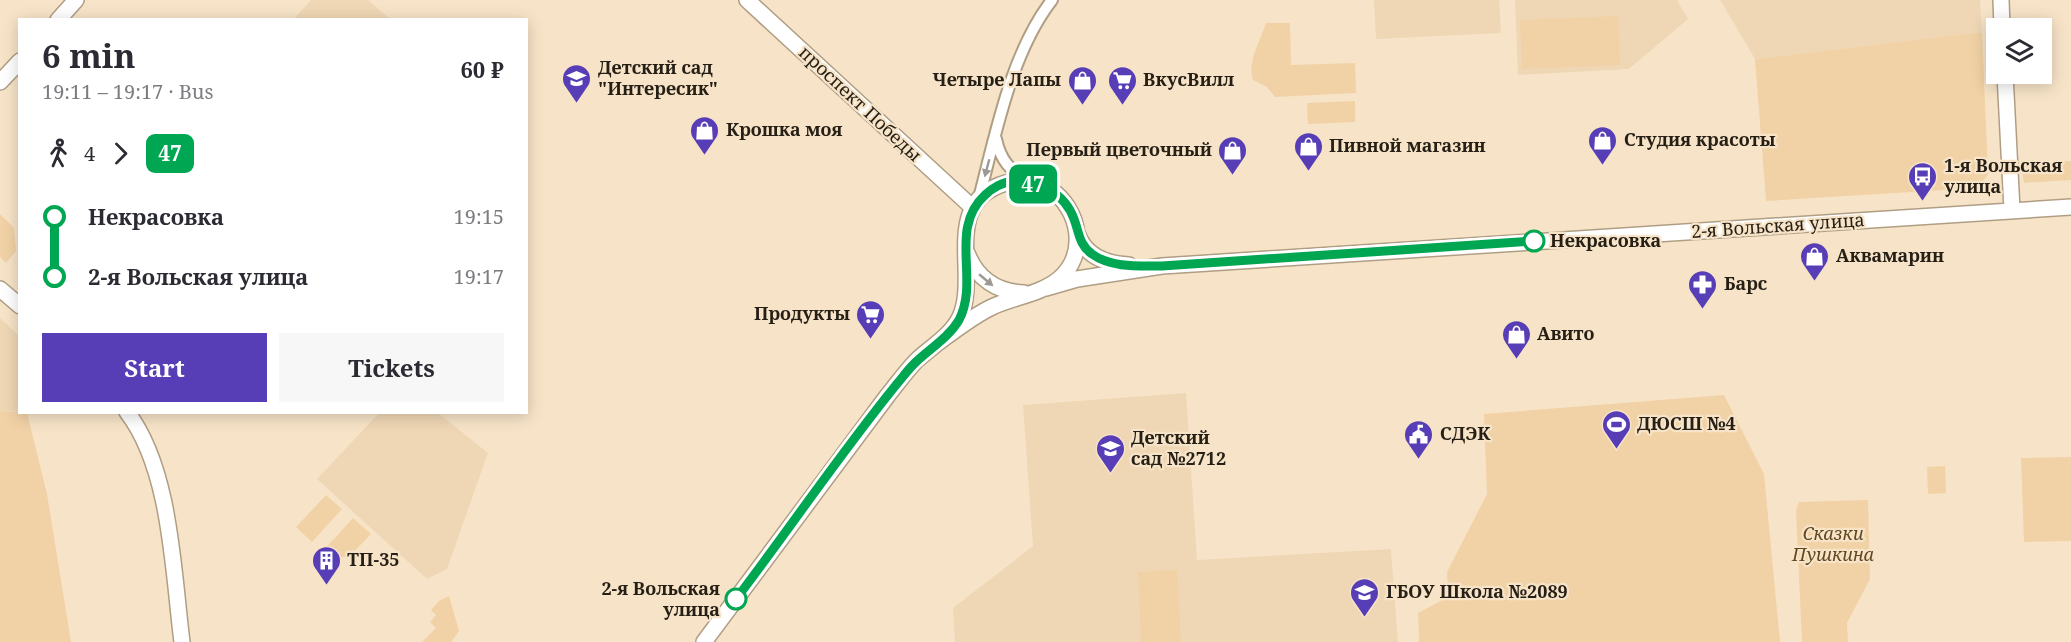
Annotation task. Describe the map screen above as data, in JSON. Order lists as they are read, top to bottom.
{
  "streets": {
    "main road": ["проспект Победы", "2-я Вольская улица"]
  },
  "crossings": [
    ["проспект Победы", "2-я Вольская улица"]
  ],
  "parks": ["Сказки Пушкина"],
  "places": {
    "school or university": ["Детский сад \"Интересик\"", "Детский сад №2712", "ГБОУ Школа №2089"],
    "shop": [
      "Четыре Лапы",
      "Крошка моя",
      "Студия красоты",
      "Пивной магазин",
      "Первый цветочный",
      "Аквамарин",
      "Авито"
    ],
    "supermarket": ["ВкусВилл", "Продукты"],
    "bus stop": ["1-я Вольская улица"],
    "other": ["Некрасовка", "2-я Вольская улица"],
    "pharmacy": ["Барс"],
    "sports": ["ДЮСШ №4"],
    "public building": ["СДЭК"],
    "building": ["ТП-35"]
  },
  "lines": ["bus line 47"],
  "page": {
    "on_map": "47",
    "heading": ["6 min", "19:11 – 19:17 · Bus", "60 ₽"],
    "legs": ["4", "47"],
    "list": [
      {
        "name": "Некрасовка",
        "value": "19:15"
      },
      {
        "name": "2-я Вольская улица",
        "value": "19:17"
      }
    ],
    "buttons": ["Start", "Tickets"]
  }
}
